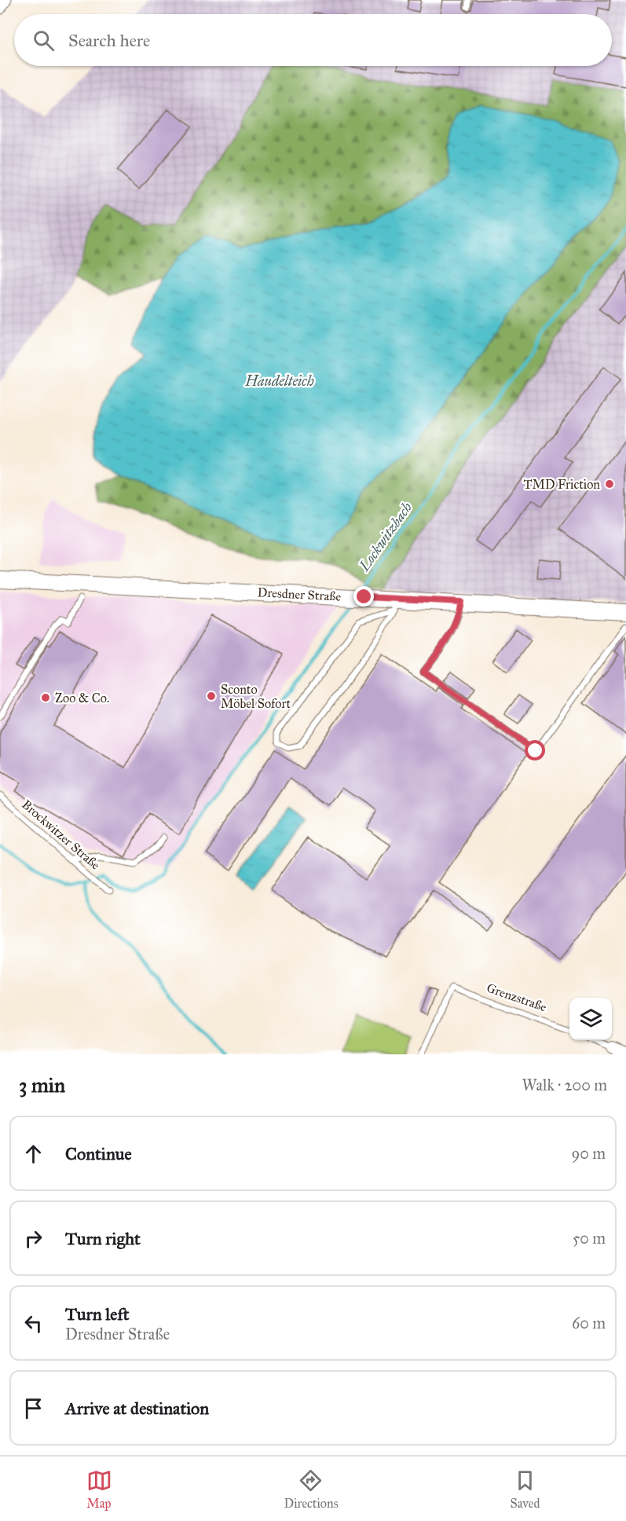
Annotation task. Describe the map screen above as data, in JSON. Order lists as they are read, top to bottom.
{
  "streets": {
    "main road": ["Dresdner Straße"],
    "lane": ["Brockwitzer Straße", "Grenzstraße"]
  },
  "water": ["Haudelteich", "Lockwitzbach"],
  "places": ["TMD Friction", "Sconto Möbel Sofort", "Zoo & Co."],
  "page": {
    "search": "Search here",
    "heading": ["3 min", "Walk · 200 m"],
    "list": [
      ["Continue", "90 m"],
      ["Turn right", "50 m"],
      ["Turn left", "Dresdner Straße", "60 m"],
      "Arrive at destination"
    ],
    "nav": ["Map", "Directions", "Saved"]
  }
}
